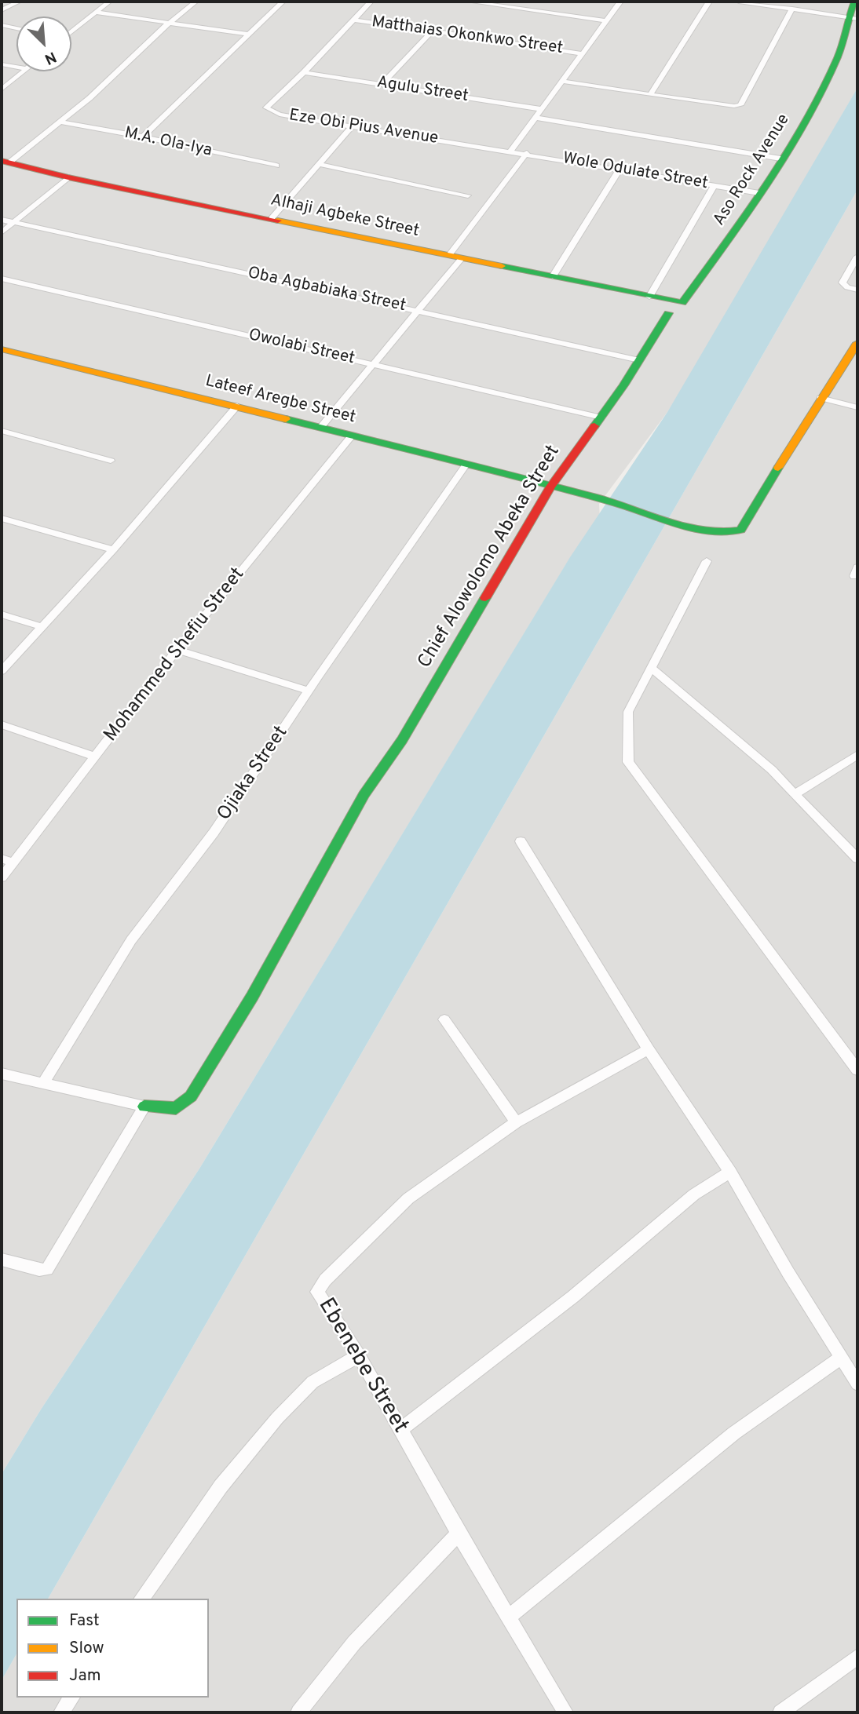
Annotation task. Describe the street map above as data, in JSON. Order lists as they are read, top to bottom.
{
  "streets": {
    "street": [
      "Matthaias Okonkwo Street",
      "Agulu Street",
      "Eze Obi Pius Avenue",
      "M.A. Ola-Iya",
      "Aso Rock Avenue",
      "Wole Odulate Street",
      "Alhaji Agbeke Street",
      "Oba Agbabiaka Street",
      "Owolabi Street",
      "Lateef Aregbe Street",
      "Chief Alowolomo Abeka Street",
      "Mohammed Shefiu Street",
      "Ojiaka Street",
      "Ebenebe Street"
    ]
  },
  "crossings": [
    ["Matthaias Okonkwo Street", "Eze Obi Pius Avenue"],
    ["Agulu Street", "Eze Obi Pius Avenue"],
    ["Eze Obi Pius Avenue", "Wole Odulate Street"],
    ["Aso Rock Avenue", "Wole Odulate Street"],
    ["Aso Rock Avenue", "Alhaji Agbeke Street"],
    ["Oba Agbabiaka Street", "Chief Alowolomo Abeka Street"],
    ["Owolabi Street", "Chief Alowolomo Abeka Street"],
    ["Lateef Aregbe Street", "Chief Alowolomo Abeka Street"],
    ["Lateef Aregbe Street", "Mohammed Shefiu Street"],
    ["Lateef Aregbe Street", "Ojiaka Street"]
  ],
  "legend": ["Fast", "Slow", "Jam"],
  "north": "bottom right"
}
